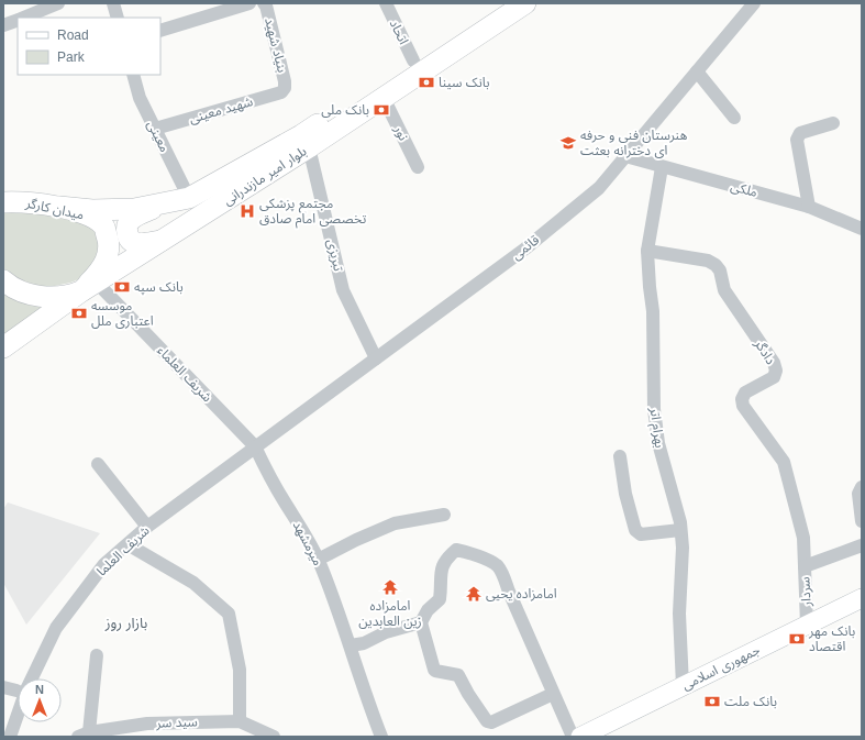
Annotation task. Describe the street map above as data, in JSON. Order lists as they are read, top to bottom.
{
  "streets": {
    "main road": ["بلوار امیر مازندرانی", "میدان کارگر", "جمهوری اسلامی"],
    "street": [
      "اتحاد",
      "بنیاد شهید",
      "شهید معینی",
      "نور",
      "معینی",
      "ملکی",
      "قائمی",
      "تبریزی",
      "دادگر",
      "شریف العلماء",
      "بهرام اتر",
      "میرمشهد",
      "شریف العلما",
      "سردار",
      "سید سر"
    ]
  },
  "crossings": [
    ["اتحاد", "بلوار امیر مازندرانی"],
    ["بنیاد شهید", "شهید معینی"],
    ["شهید معینی", "معینی"],
    ["نور", "بلوار امیر مازندرانی"],
    ["معینی", "بلوار امیر مازندرانی"],
    ["بلوار امیر مازندرانی", "میدان کارگر"],
    ["بلوار امیر مازندرانی", "تبریزی"],
    ["بلوار امیر مازندرانی", "شریف العلماء"],
    ["ملکی", "قائمی"],
    ["ملکی", "بهرام اتر"],
    ["میدان کارگر", "شریف العلماء"],
    ["قائمی", "تبریزی"],
    ["قائمی", "شریف العلماء"],
    ["قائمی", "میرمشهد"],
    ["قائمی", "شریف العلما"],
    ["دادگر", "بهرام اتر"],
    ["دادگر", "سردار"],
    ["شریف العلماء", "میرمشهد"],
    ["شریف العلماء", "شریف العلما"],
    ["بهرام اتر", "جمهوری اسلامی"],
    ["میرمشهد", "شریف العلما"],
    ["سردار", "جمهوری اسلامی"]
  ],
  "districts": ["بازار روز"],
  "places": {
    "bank": [
      "بانک سینا",
      "بانک ملی",
      "بانک سپه",
      "موسسه اعتباری ملل",
      "بانک مهر اقتصاد",
      "بانک ملت"
    ],
    "school or university": ["هنرستان فنی و حرفه ای دخترانه بعثت"],
    "hospital": ["مجتمع پزشکی تخصصی امام صادق"],
    "temple": ["امامزاده زین العابدین", "امامزاده یحیی"]
  },
  "legend": ["Road", "Park"],
  "north": "top"
}
